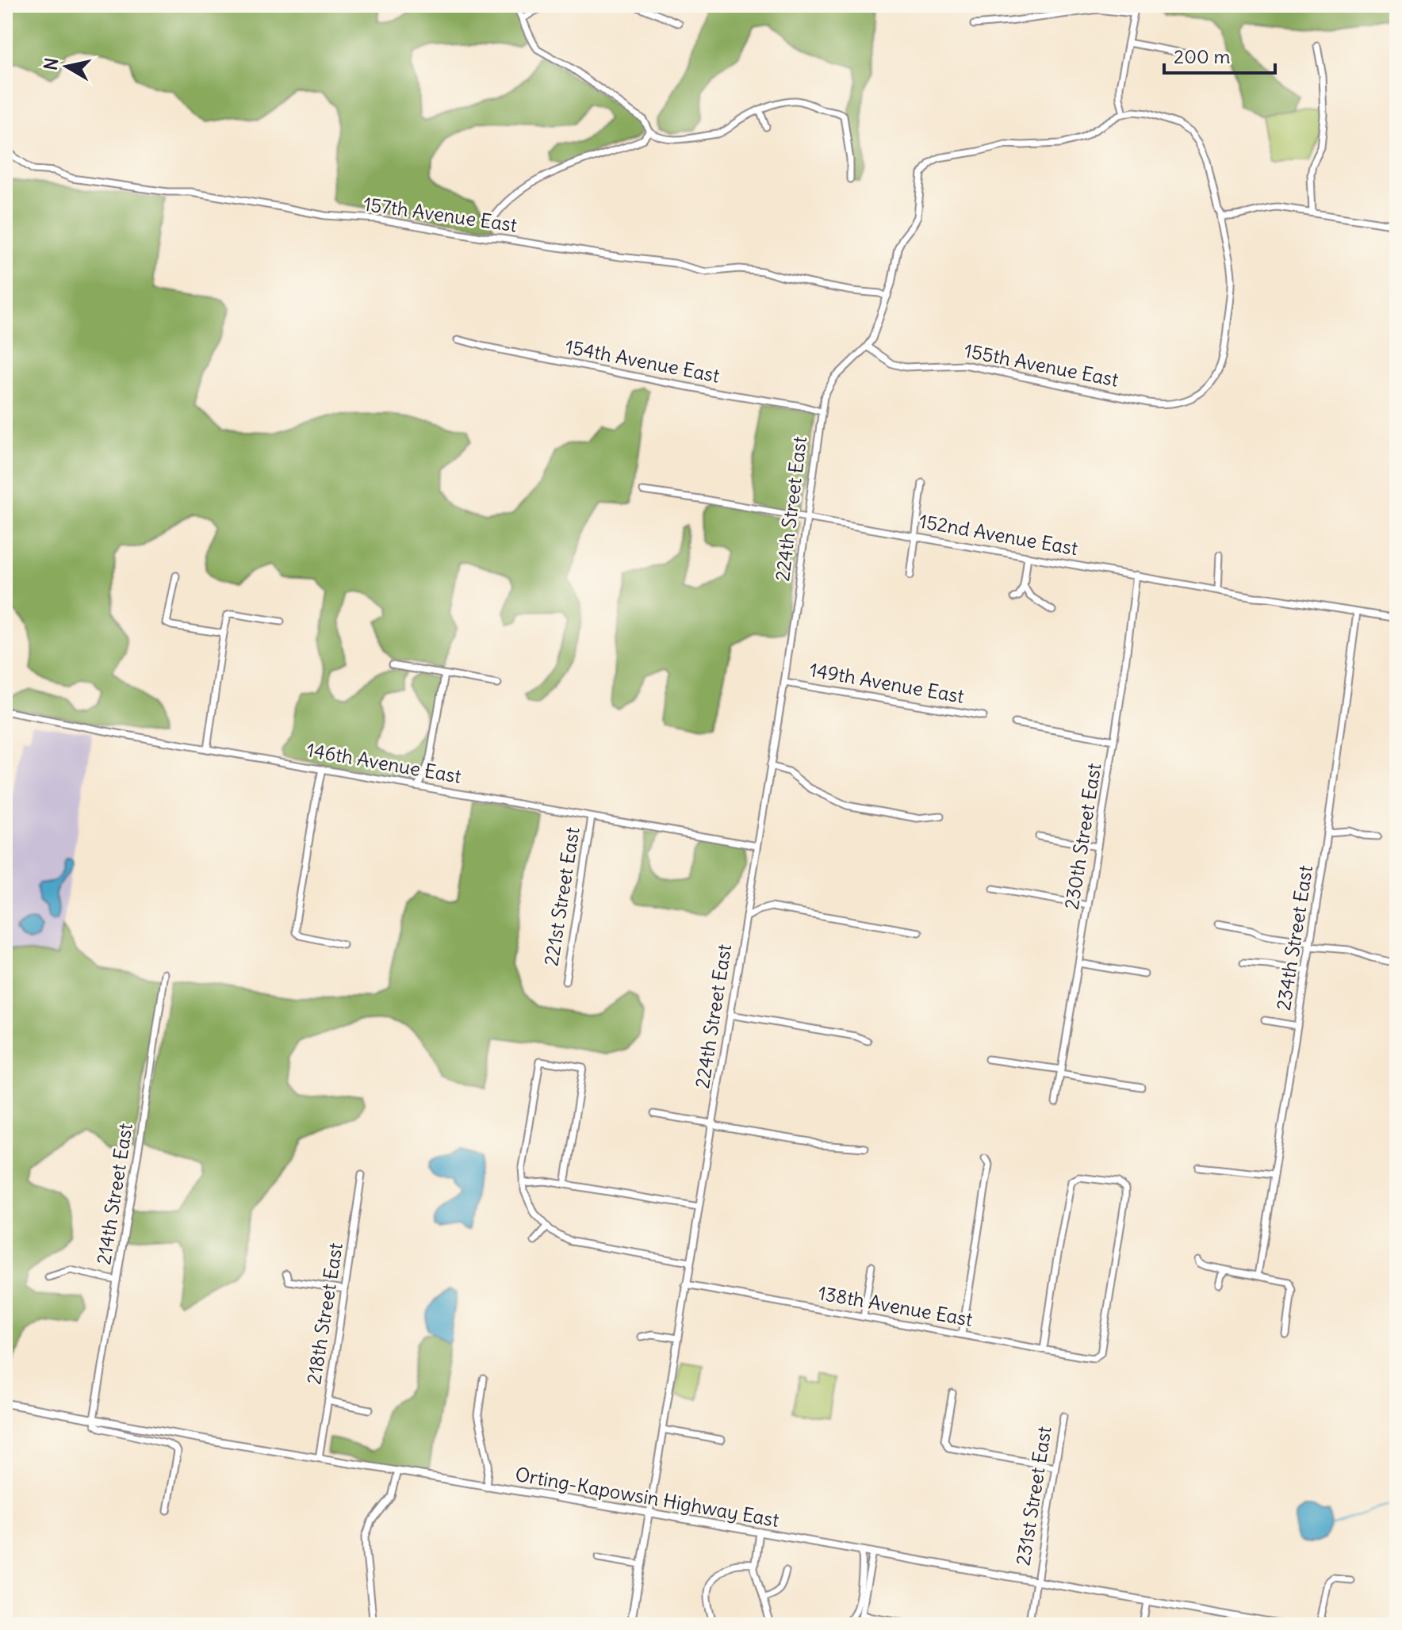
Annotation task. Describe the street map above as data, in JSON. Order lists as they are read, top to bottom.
{
  "streets": {
    "main road": ["224th Street East", "Orting-Kapowsin Highway East"],
    "street": [
      "157th Avenue East",
      "154th Avenue East",
      "155th Avenue East",
      "152nd Avenue East",
      "149th Avenue East",
      "146th Avenue East",
      "230th Street East",
      "221st Street East",
      "234th Street East",
      "214th Street East",
      "138th Avenue East",
      "218th Street East",
      "231st Street East"
    ]
  },
  "crossings": [
    ["157th Avenue East", "224th Street East"],
    ["154th Avenue East", "224th Street East"],
    ["155th Avenue East", "224th Street East"],
    ["224th Street East", "152nd Avenue East"],
    ["224th Street East", "149th Avenue East"],
    ["224th Street East", "146th Avenue East"],
    ["224th Street East", "138th Avenue East"],
    ["224th Street East", "Orting-Kapowsin Highway East"],
    ["152nd Avenue East", "230th Street East"],
    ["152nd Avenue East", "234th Street East"],
    ["146th Avenue East", "221st Street East"],
    ["214th Street East", "Orting-Kapowsin Highway East"],
    ["218th Street East", "Orting-Kapowsin Highway East"],
    ["231st Street East", "Orting-Kapowsin Highway East"]
  ],
  "scale_bar": "200 m",
  "north": "left"
}
